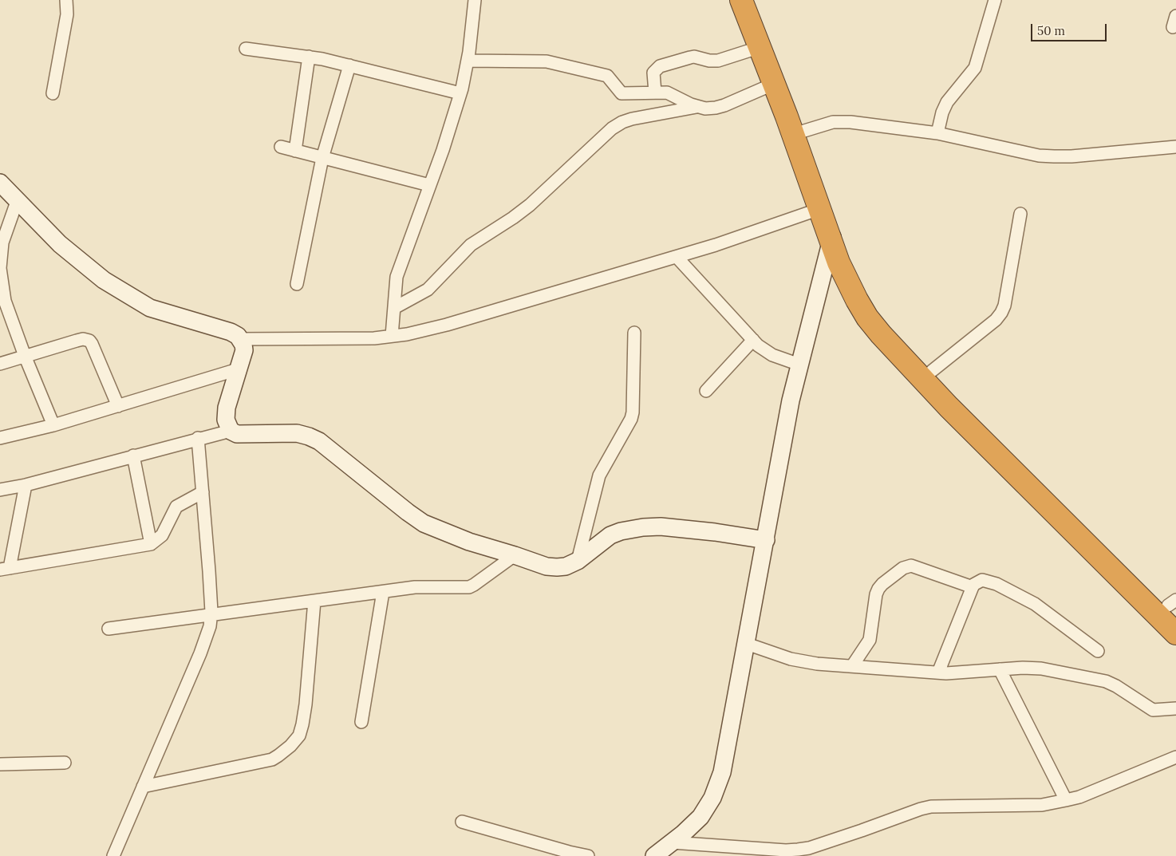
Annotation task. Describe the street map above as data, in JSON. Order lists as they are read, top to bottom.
{
  "scale_bar": "50 m"
}
